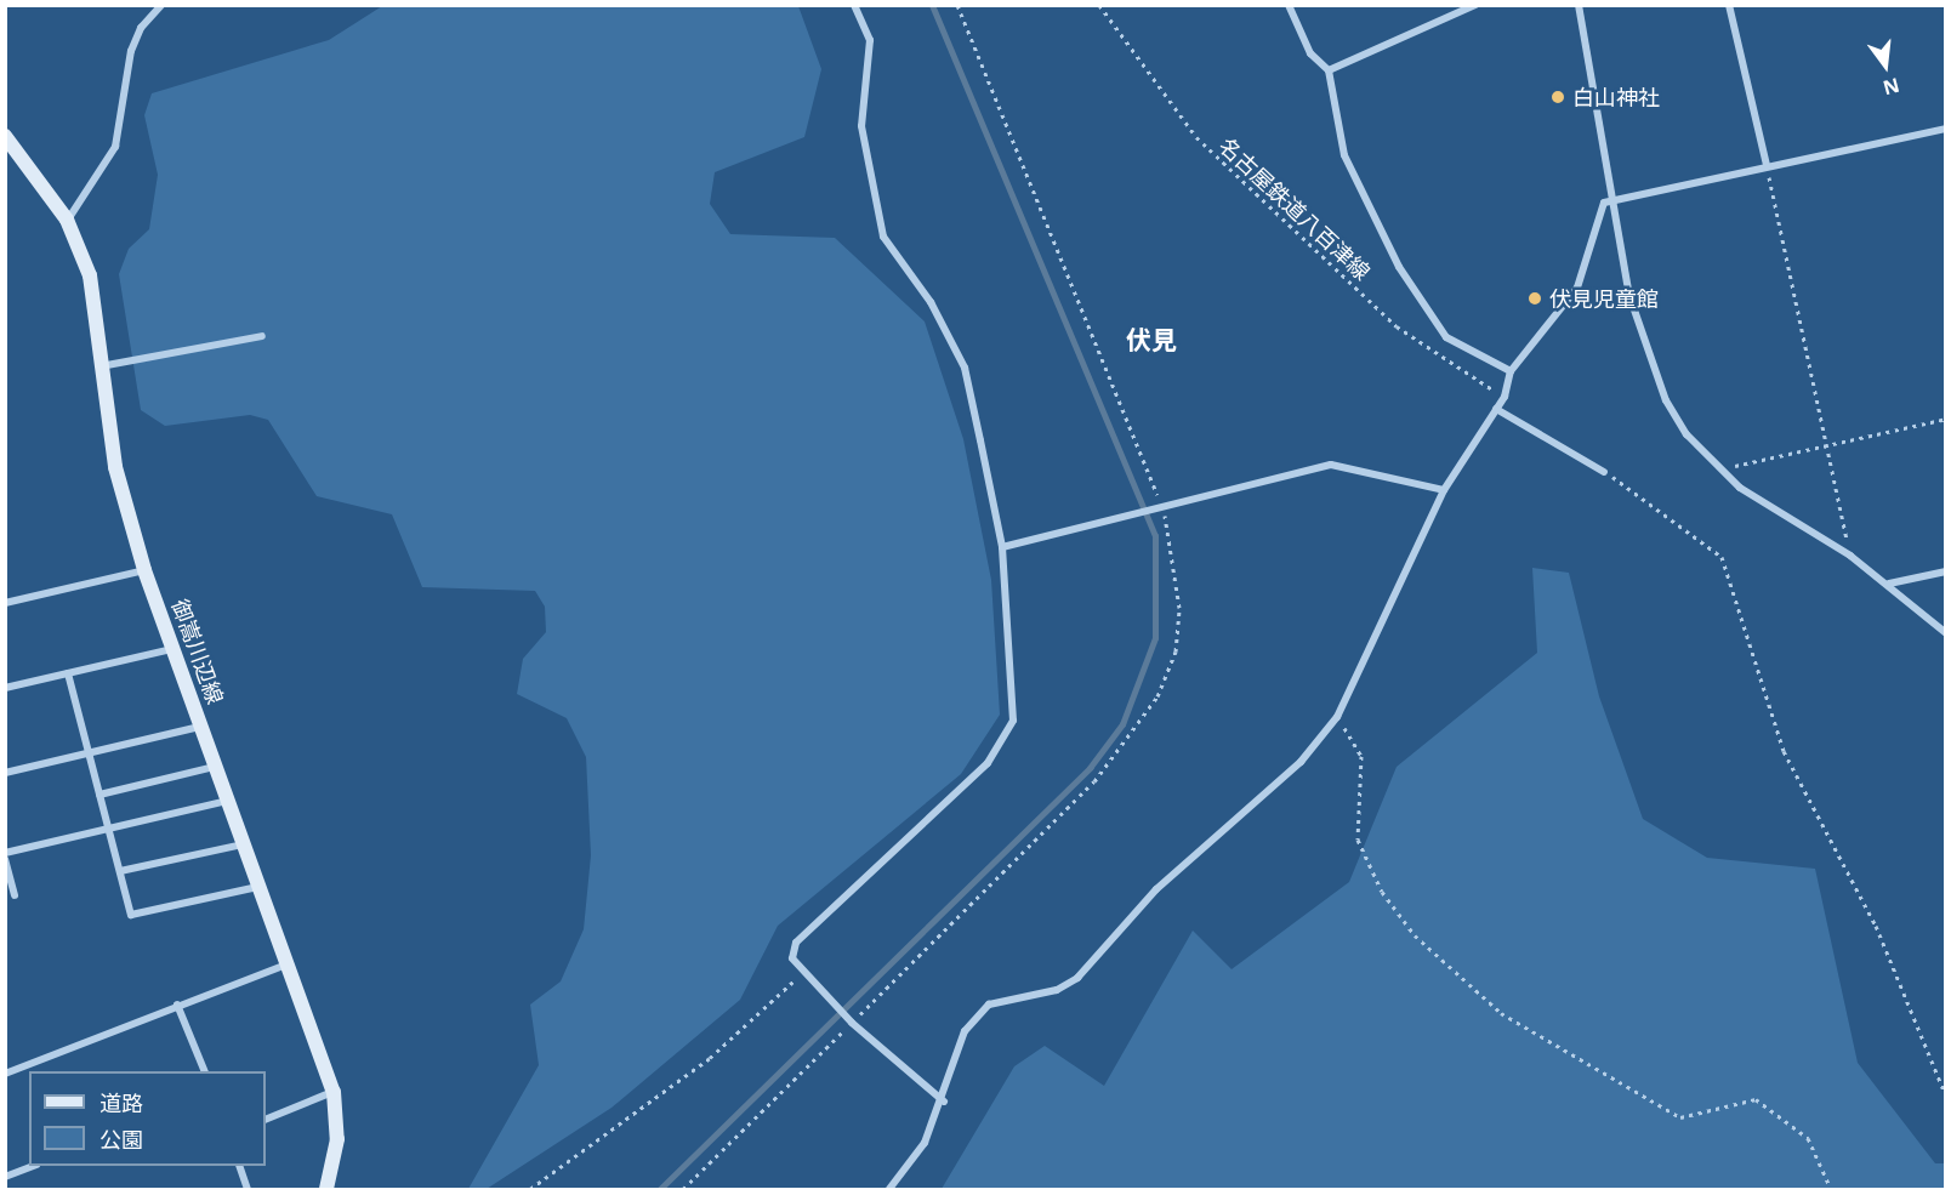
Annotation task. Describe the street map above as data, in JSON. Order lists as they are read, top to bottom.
{
  "streets": {
    "main road": ["御嵩川辺線"],
    "path": ["名古屋鉄道八百津線"]
  },
  "districts": ["伏見"],
  "places": ["白山神社", "伏見児童館"],
  "legend": ["道路", "公園"],
  "north": "bottom"
}
